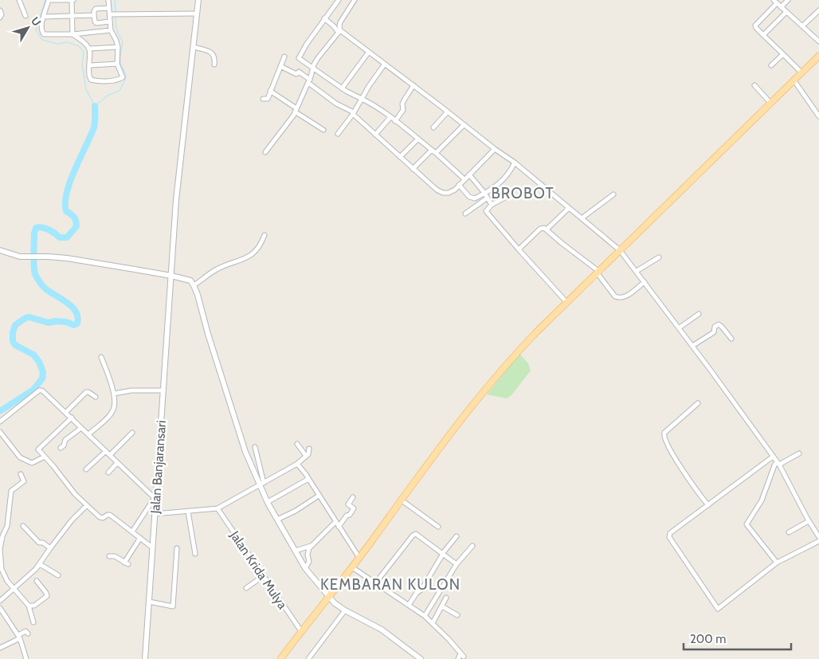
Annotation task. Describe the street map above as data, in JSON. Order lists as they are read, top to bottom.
{
  "streets": {
    "street": ["Jalan Banjaransari", "Jalan Krida Mulya"]
  },
  "districts": ["BROBOT", "KEMBARAN KULON"],
  "scale_bar": "200 m",
  "north": "top right"
}
